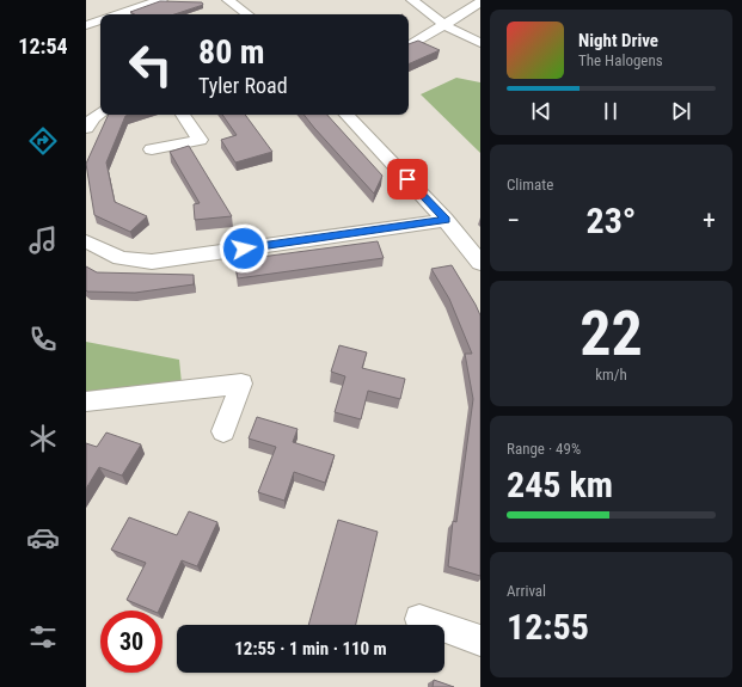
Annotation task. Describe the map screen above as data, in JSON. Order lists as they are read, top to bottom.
{
  "page": {
    "tabs": "12:54",
    "turn": ["80 m", "Tyler Road"],
    "song": ["Night Drive", "The Halogens"],
    "tile": [
      "Climate",
      ["22", "km/h"],
      ["Range · 49%", "245 km"],
      ["Arrival", "12:55"]
    ],
    "heat": ["−", "23°", "+"],
    "limit": "30",
    "trip": "12:55 · 1 min · 110 m"
  }
}
